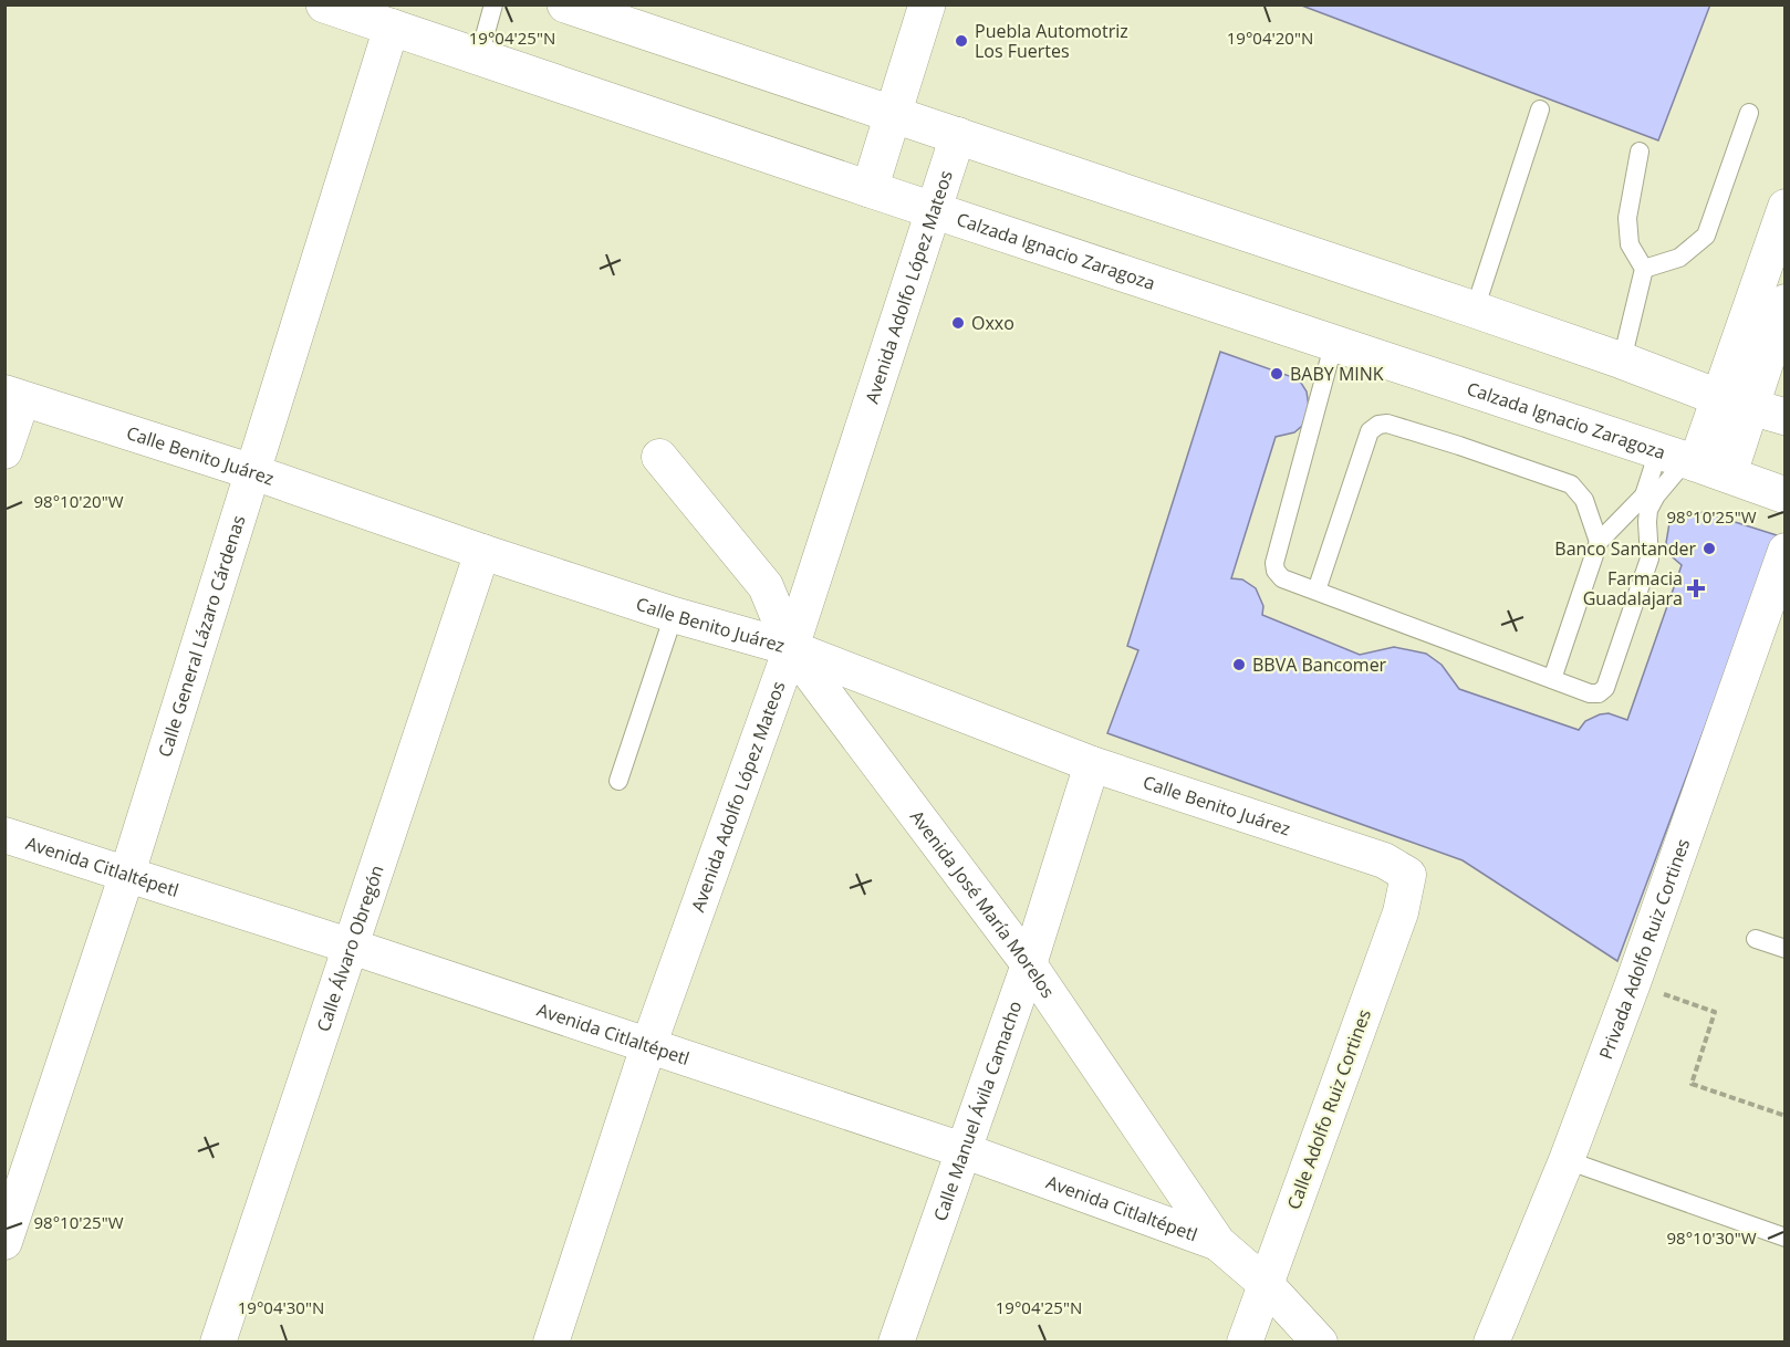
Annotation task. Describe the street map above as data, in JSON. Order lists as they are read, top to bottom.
{
  "streets": {
    "main road": ["Calzada Ignacio Zaragoza"],
    "street": [
      "Avenida Adolfo López Mateos",
      "Calle Benito Juárez",
      "Calle General Lázaro Cárdenas",
      "Avenida Citlaltépetl",
      "Avenida José María Morelos",
      "Calle Álvaro Obregón",
      "Privada Adolfo Ruiz Cortines",
      "Calle Adolfo Ruiz Cortines",
      "Calle Manuel Ávila Camacho"
    ]
  },
  "crossings": [
    ["Calzada Ignacio Zaragoza", "Avenida Adolfo López Mateos"],
    ["Calzada Ignacio Zaragoza", "Calle General Lázaro Cárdenas"],
    ["Avenida Adolfo López Mateos", "Calle Benito Juárez"],
    ["Avenida Adolfo López Mateos", "Avenida Citlaltépetl"],
    ["Avenida Adolfo López Mateos", "Avenida José María Morelos"],
    ["Calle Benito Juárez", "Calle General Lázaro Cárdenas"],
    ["Calle Benito Juárez", "Avenida José María Morelos"],
    ["Calle Benito Juárez", "Calle Álvaro Obregón"],
    ["Calle Benito Juárez", "Calle Adolfo Ruiz Cortines"],
    ["Calle Benito Juárez", "Calle Manuel Ávila Camacho"],
    ["Calle General Lázaro Cárdenas", "Avenida Citlaltépetl"],
    ["Avenida Citlaltépetl", "Avenida José María Morelos"],
    ["Avenida Citlaltépetl", "Calle Álvaro Obregón"],
    ["Avenida Citlaltépetl", "Calle Manuel Ávila Camacho"],
    ["Avenida José María Morelos", "Calle Adolfo Ruiz Cortines"],
    ["Avenida José María Morelos", "Calle Manuel Ávila Camacho"]
  ],
  "places": {
    "other": [
      "Puebla Automotriz Los Fuertes",
      "Oxxo",
      "BABY MINK",
      "Banco Santander",
      "BBVA Bancomer"
    ],
    "health": ["Farmacia Guadalajara"]
  },
  "coordinates": [
    "19°04'25\"N",
    "19°04'20\"N",
    "98°10'20\"W",
    "98°10'25\"W",
    "98°10'30\"W",
    "19°04'30\"N"
  ]
}
